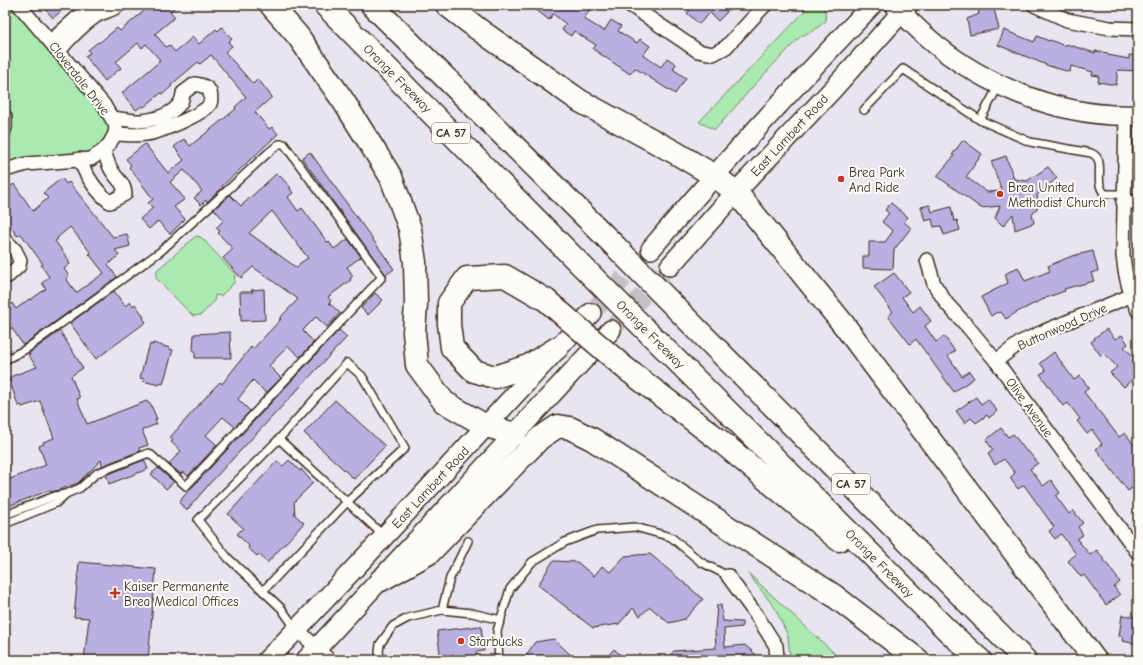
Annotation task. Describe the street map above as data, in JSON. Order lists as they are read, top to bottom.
{
  "streets": {
    "highway": ["Orange Freeway", "CA 57"],
    "main road": ["East Lambert Road"],
    "street": ["Cloverdale Drive", "Buttonwood Drive", "Olive Avenue"]
  },
  "crossings": [
    ["Buttonwood Drive", "Olive Avenue"]
  ],
  "places": {
    "other": ["Brea Park And Ride", "Brea United Methodist Church", "Starbucks"],
    "health": ["Kaiser Permanente Brea Medical Offices"]
  }
}
